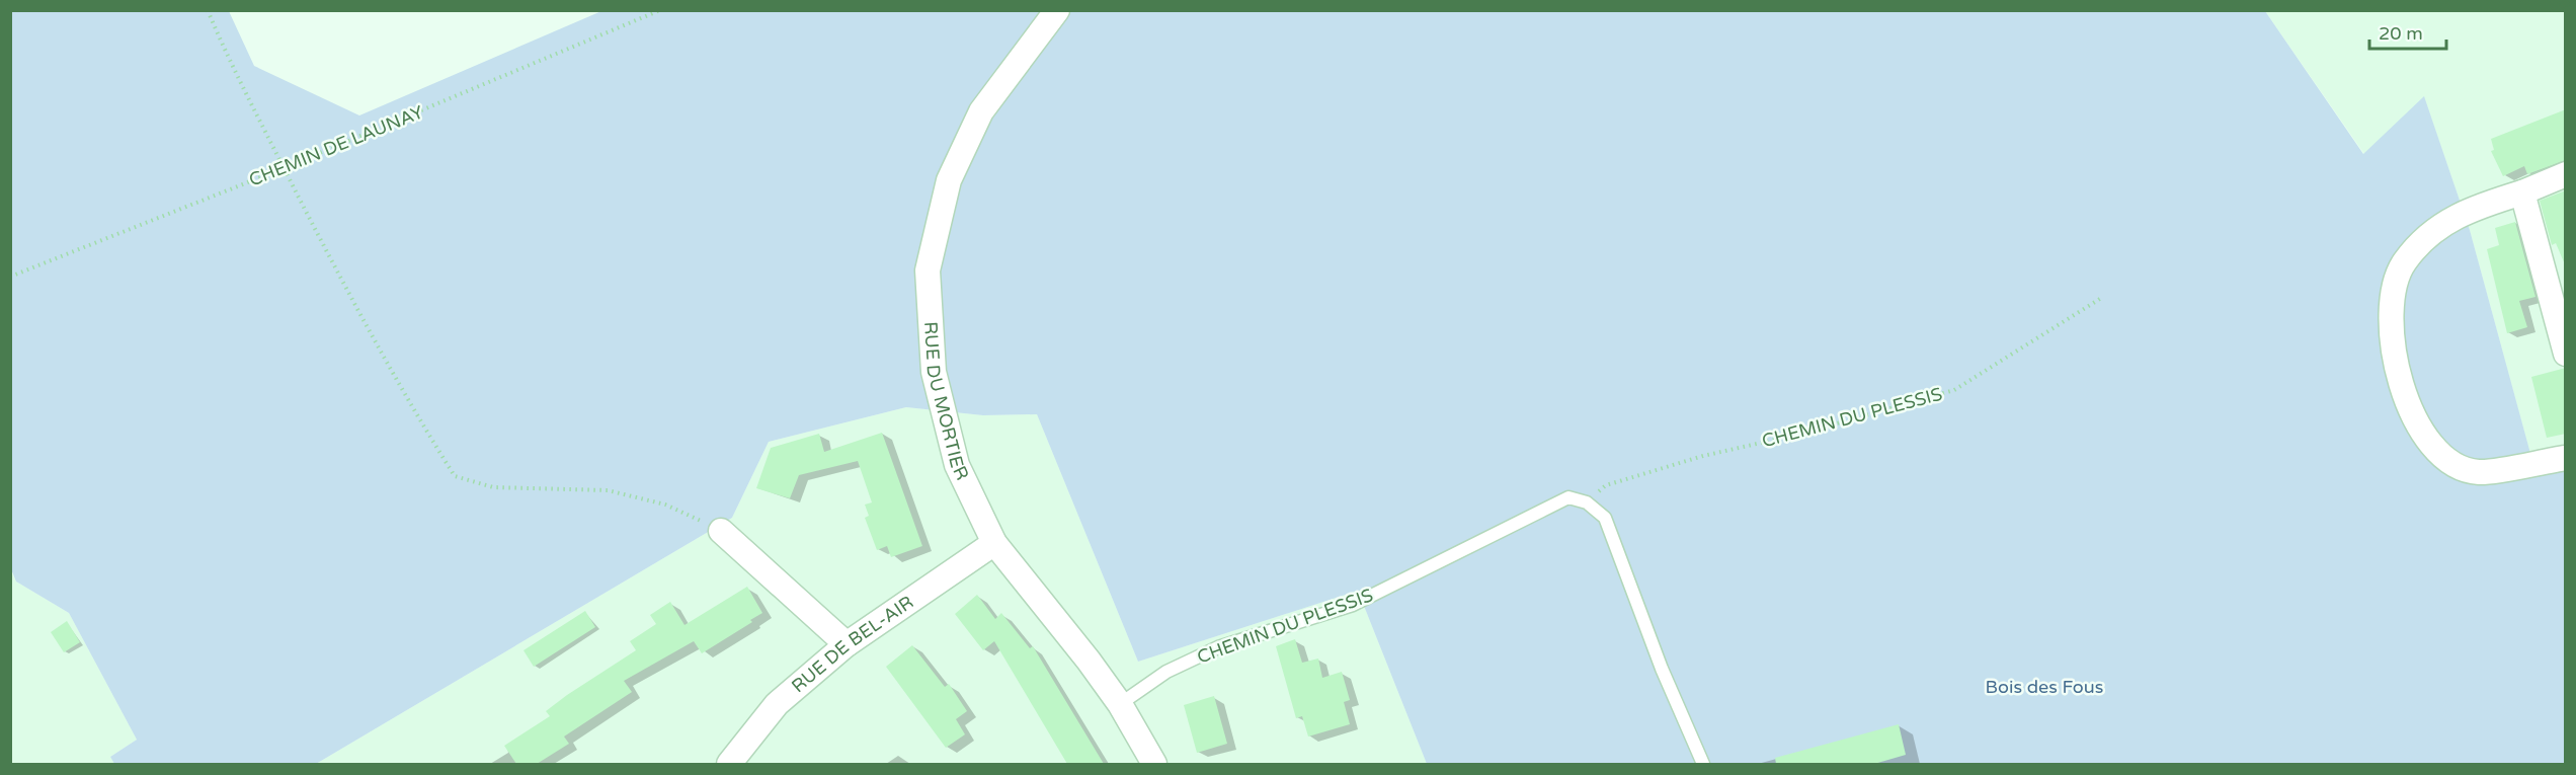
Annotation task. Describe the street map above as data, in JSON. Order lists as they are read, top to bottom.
{
  "streets": {
    "street": ["RUE DU MORTIER", "RUE DE BEL-AIR"],
    "lane": ["CHEMIN DU PLESSIS"],
    "path": ["CHEMIN DE LAUNAY"]
  },
  "crossings": [
    ["RUE DU MORTIER", "CHEMIN DU PLESSIS"],
    ["RUE DU MORTIER", "RUE DE BEL-AIR"]
  ],
  "parks": ["Bois des Fous"],
  "scale_bar": "20 m"
}
